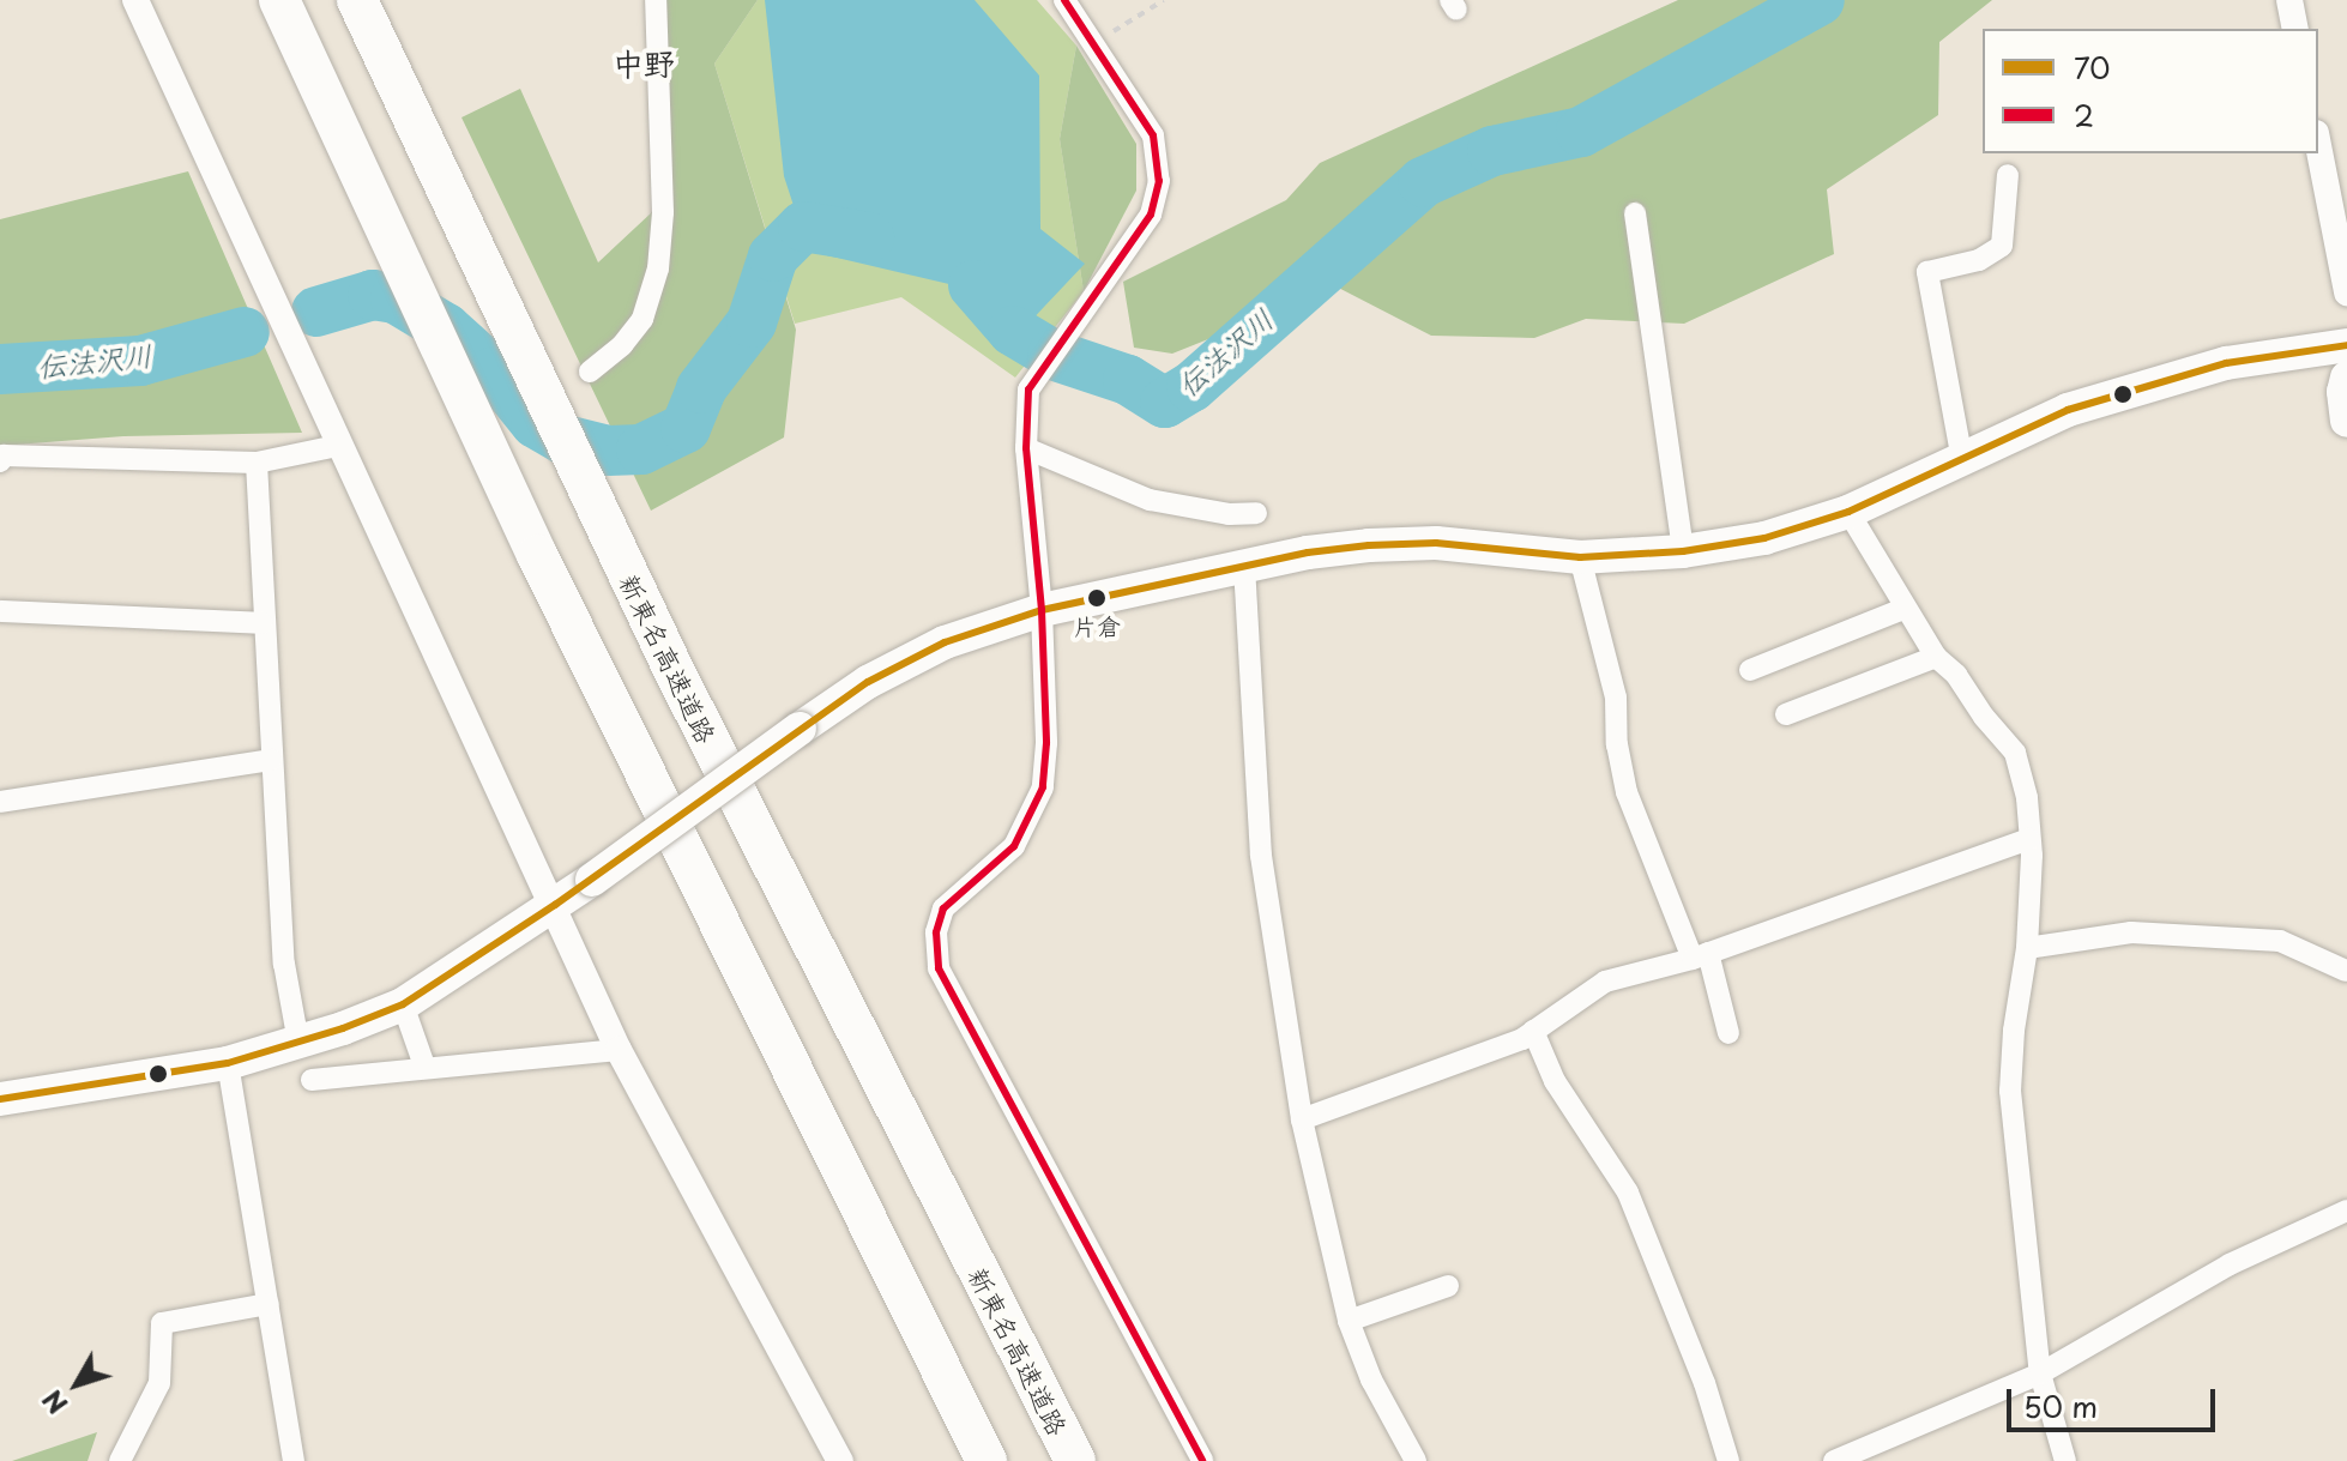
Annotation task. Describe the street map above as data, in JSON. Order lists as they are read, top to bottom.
{
  "streets": {
    "highway": ["新東名高速道路"]
  },
  "districts": ["中野"],
  "water": ["伝法沢川"],
  "places": ["片倉"],
  "lines": ["transit line 2", "transit line 70"],
  "legend": ["70", "2"],
  "scale_bar": "50 m",
  "north": "bottom left"
}
